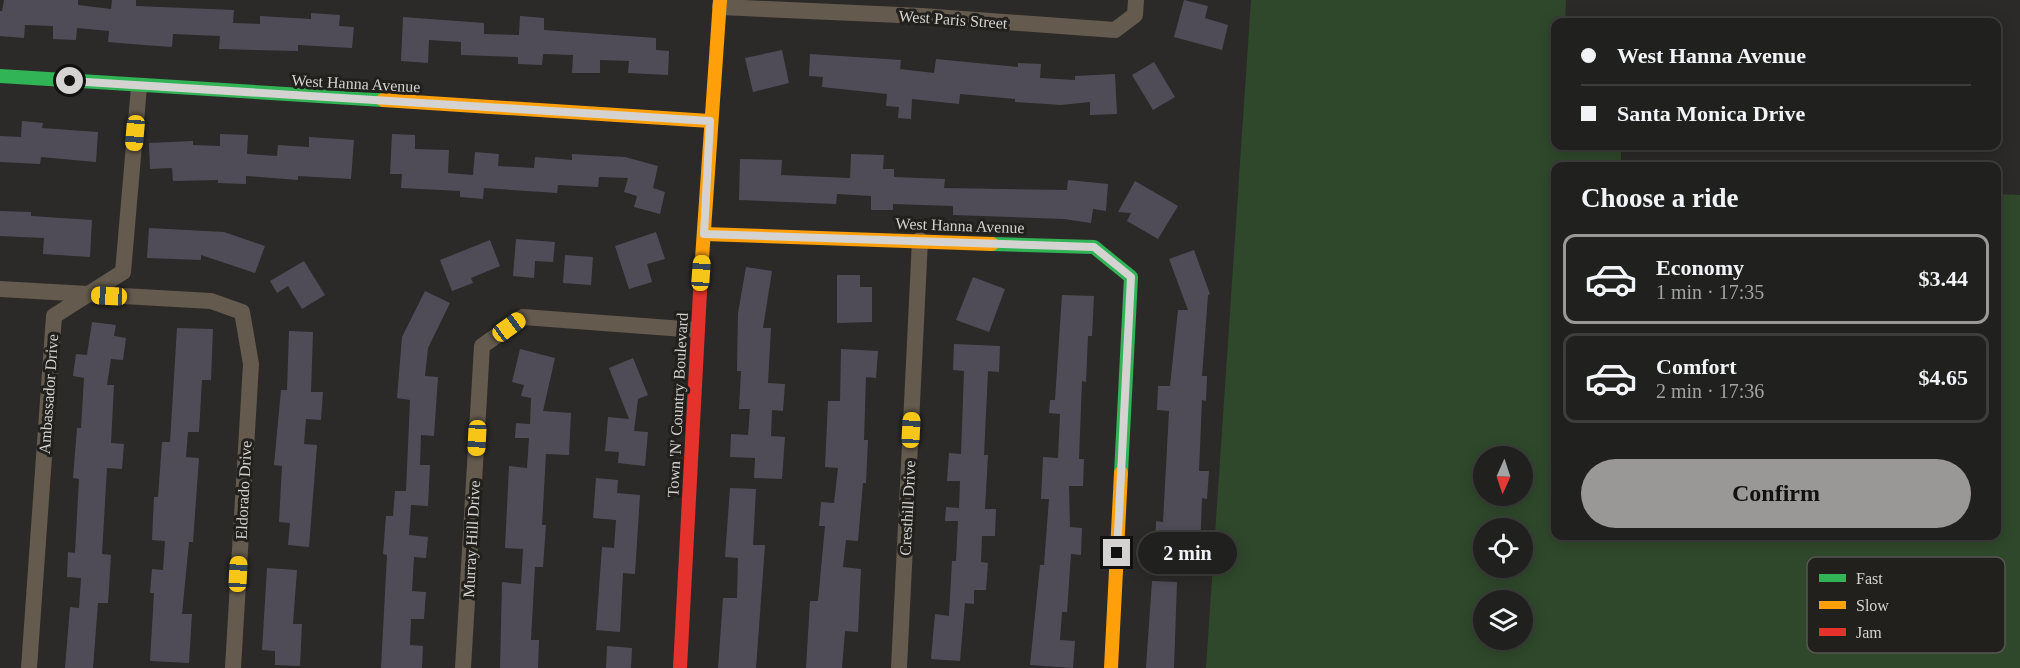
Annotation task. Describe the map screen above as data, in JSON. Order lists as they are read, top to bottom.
{
  "streets": {
    "street": [
      "West Paris Street",
      "West Hanna Avenue",
      "Ambassador Drive",
      "Town 'N' Country Boulevard",
      "Eldorado Drive",
      "Cresthill Drive",
      "Murray Hill Drive"
    ]
  },
  "crossings": [
    ["West Paris Street", "Town 'N' Country Boulevard"],
    ["West Hanna Avenue", "Ambassador Drive"],
    ["West Hanna Avenue", "Town 'N' Country Boulevard"],
    ["West Hanna Avenue", "Cresthill Drive"],
    ["Ambassador Drive", "Eldorado Drive"],
    ["Town 'N' Country Boulevard", "Murray Hill Drive"]
  ],
  "legend": ["Fast", "Slow", "Jam"],
  "north": "bottom",
  "page": {
    "banner": ["West Hanna Avenue", "Santa Monica Drive"],
    "heading": "Choose a ride",
    "list": [
      {
        "name": "Economy",
        "note": "1 min · 17:35",
        "value": "$3.44"
      },
      {
        "name": "Comfort",
        "note": "2 min · 17:36",
        "value": "$4.65"
      }
    ],
    "buttons": "Confirm",
    "bubble": "2 min"
  }
}
